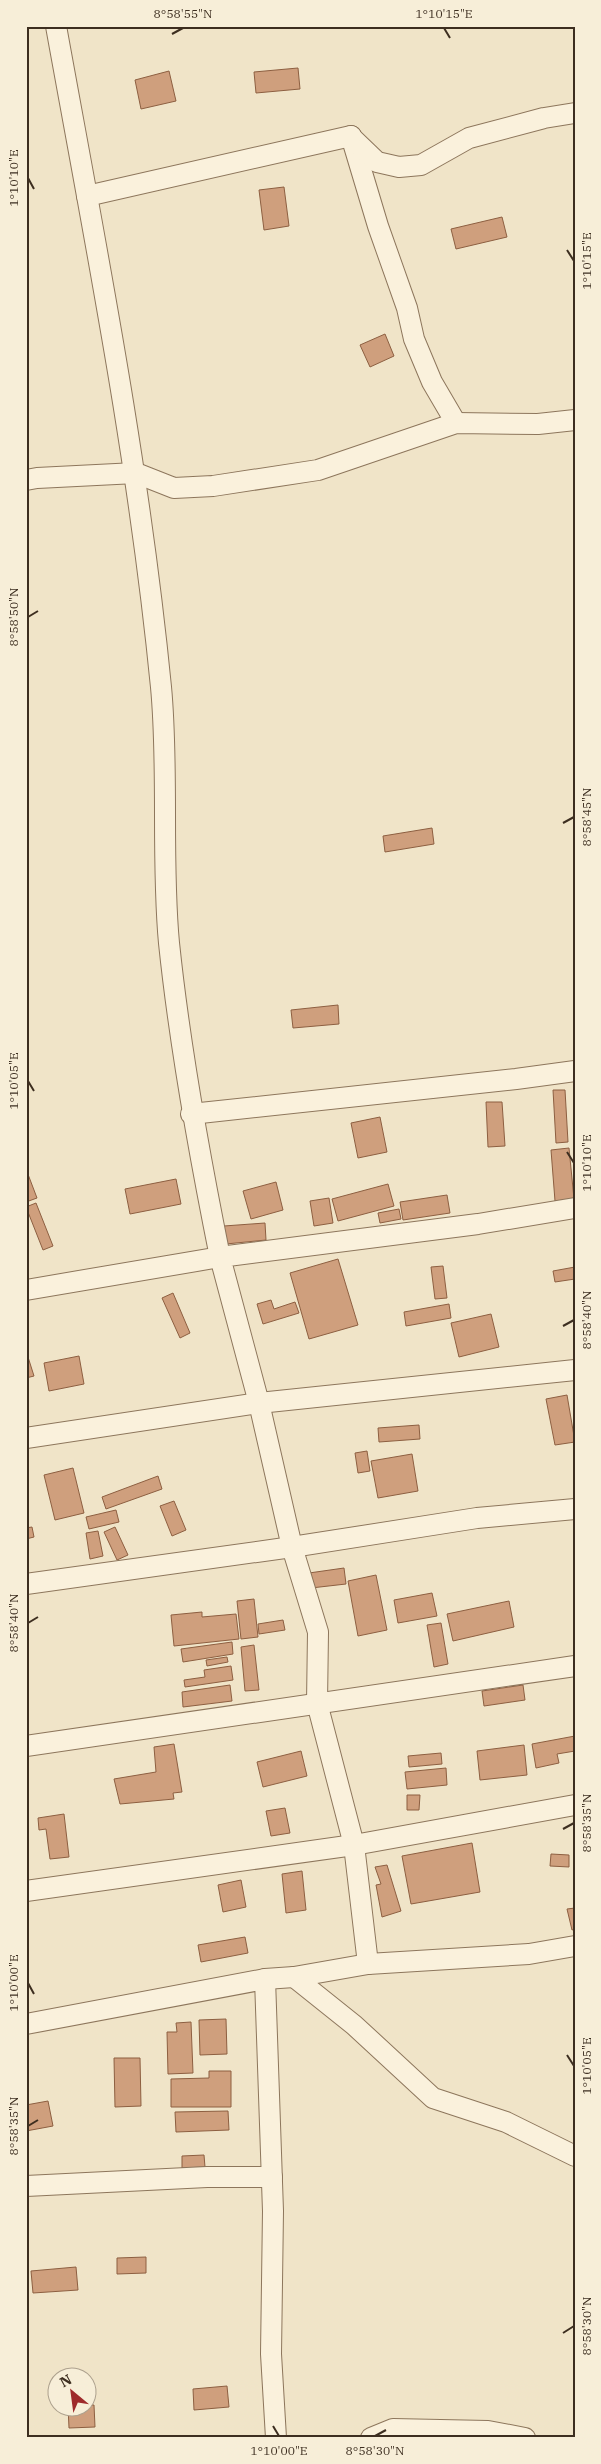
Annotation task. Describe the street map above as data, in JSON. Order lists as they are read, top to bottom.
{
  "north": "top left",
  "coordinates": [
    "8°58'55\"N",
    "1°10'15\"E",
    "1°10'10\"E",
    "8°58'50\"N",
    "8°58'45\"N",
    "1°10'05\"E",
    "8°58'40\"N",
    "8°58'35\"N",
    "1°10'00\"E",
    "8°58'30\"N"
  ]
}
